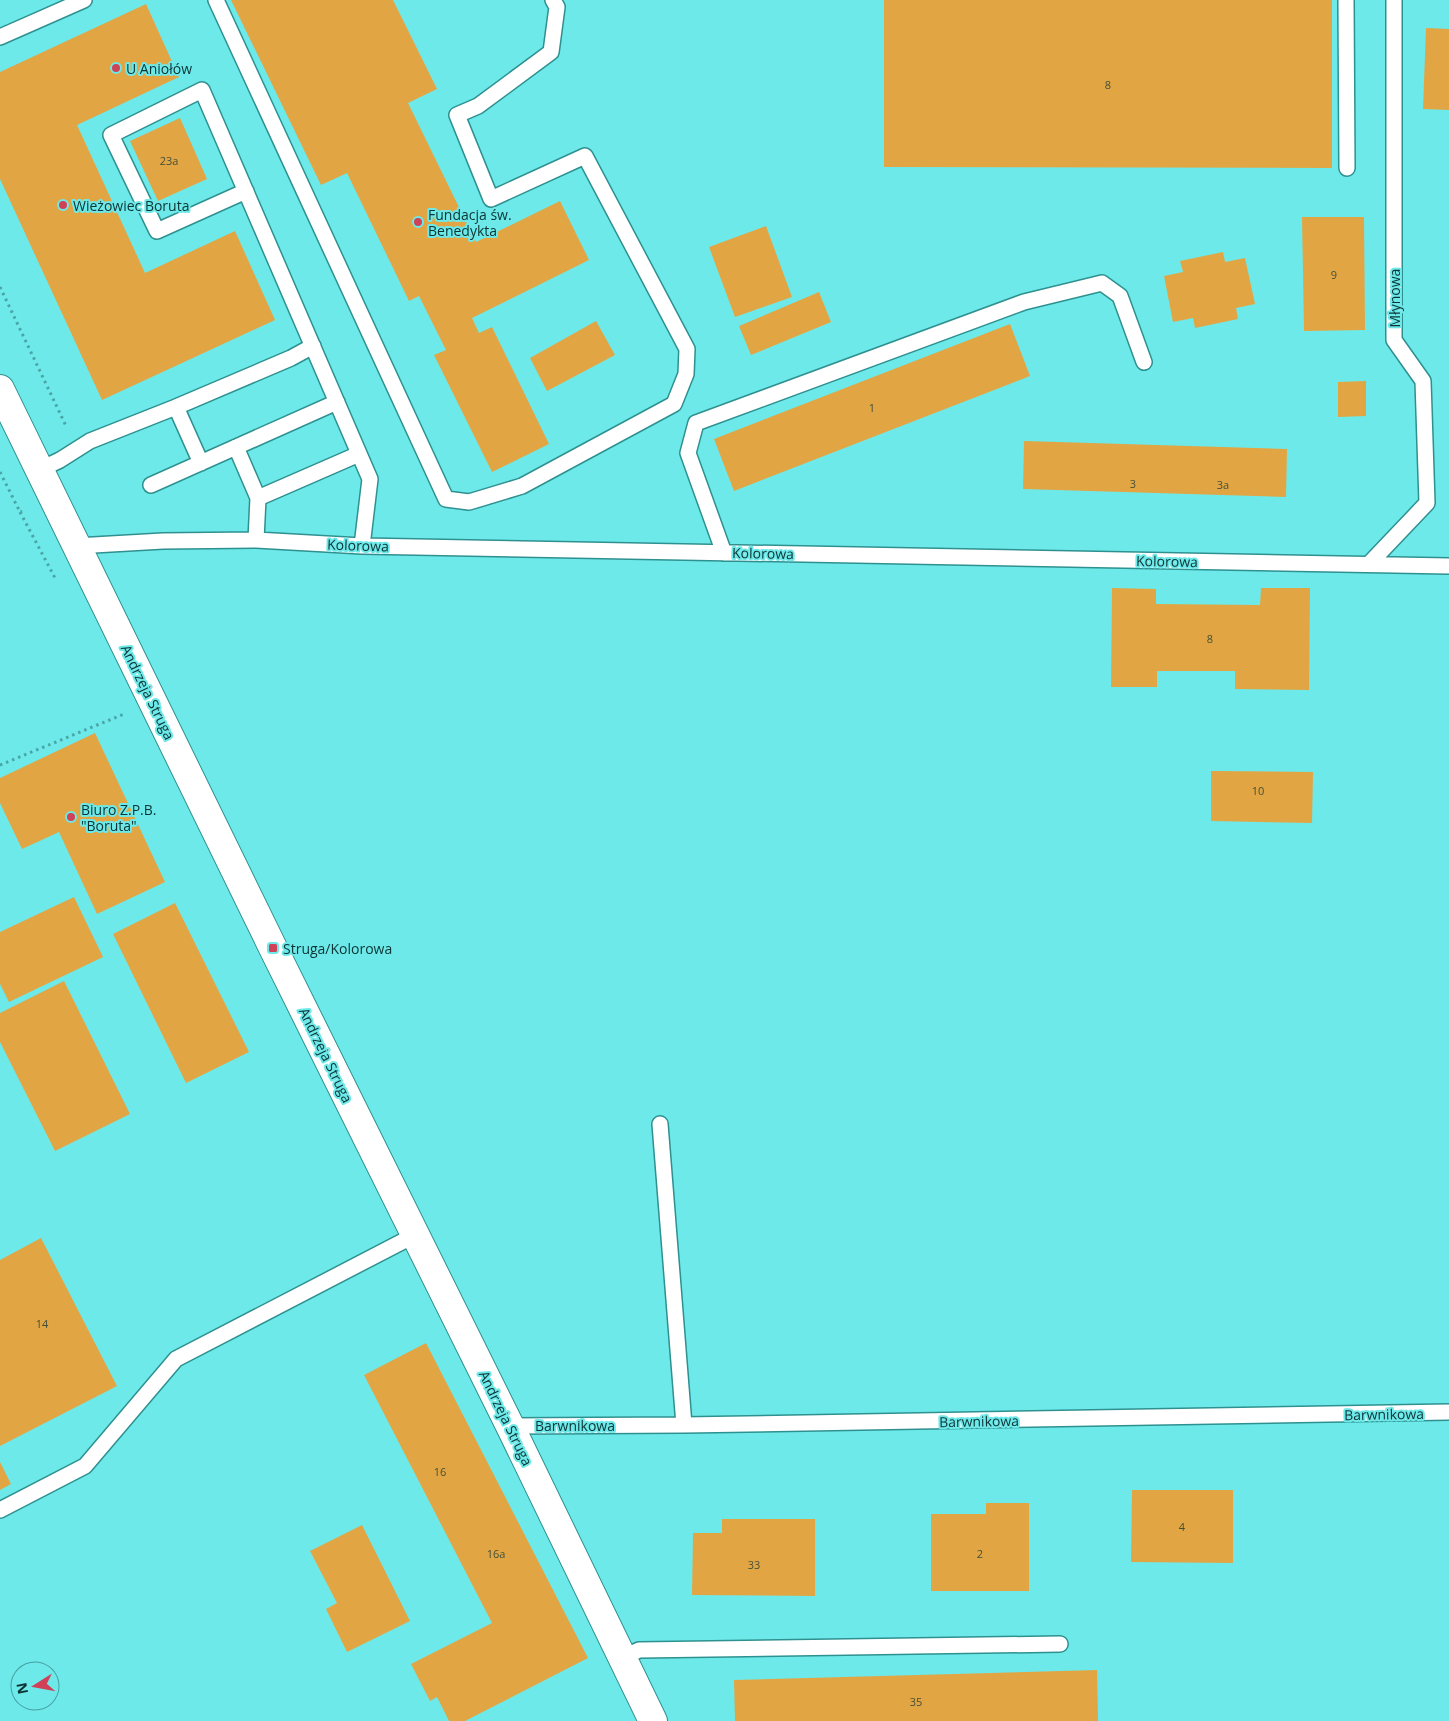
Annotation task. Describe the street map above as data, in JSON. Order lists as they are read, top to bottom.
{
  "streets": {
    "street": ["Andrzeja Struga"],
    "lane": ["Młynowa", "Kolorowa", "Barwnikowa"]
  },
  "crossings": [
    ["Młynowa", "Kolorowa"],
    ["Kolorowa", "Andrzeja Struga"],
    ["Andrzeja Struga", "Barwnikowa"]
  ],
  "places": {
    "other": [
      "U Aniołów",
      "Wieżowiec Boruta",
      "Fundacja św. Benedykta",
      "Biuro Z.P.B. \"Boruta\""
    ],
    "transit": ["Struga/Kolorowa"]
  },
  "house_numbers": [
    "8",
    "23a",
    "9",
    "1",
    "3",
    "3a",
    "8",
    "10",
    "14",
    "16",
    "4",
    "16a",
    "2",
    "33",
    "35"
  ],
  "north": "left"
}
